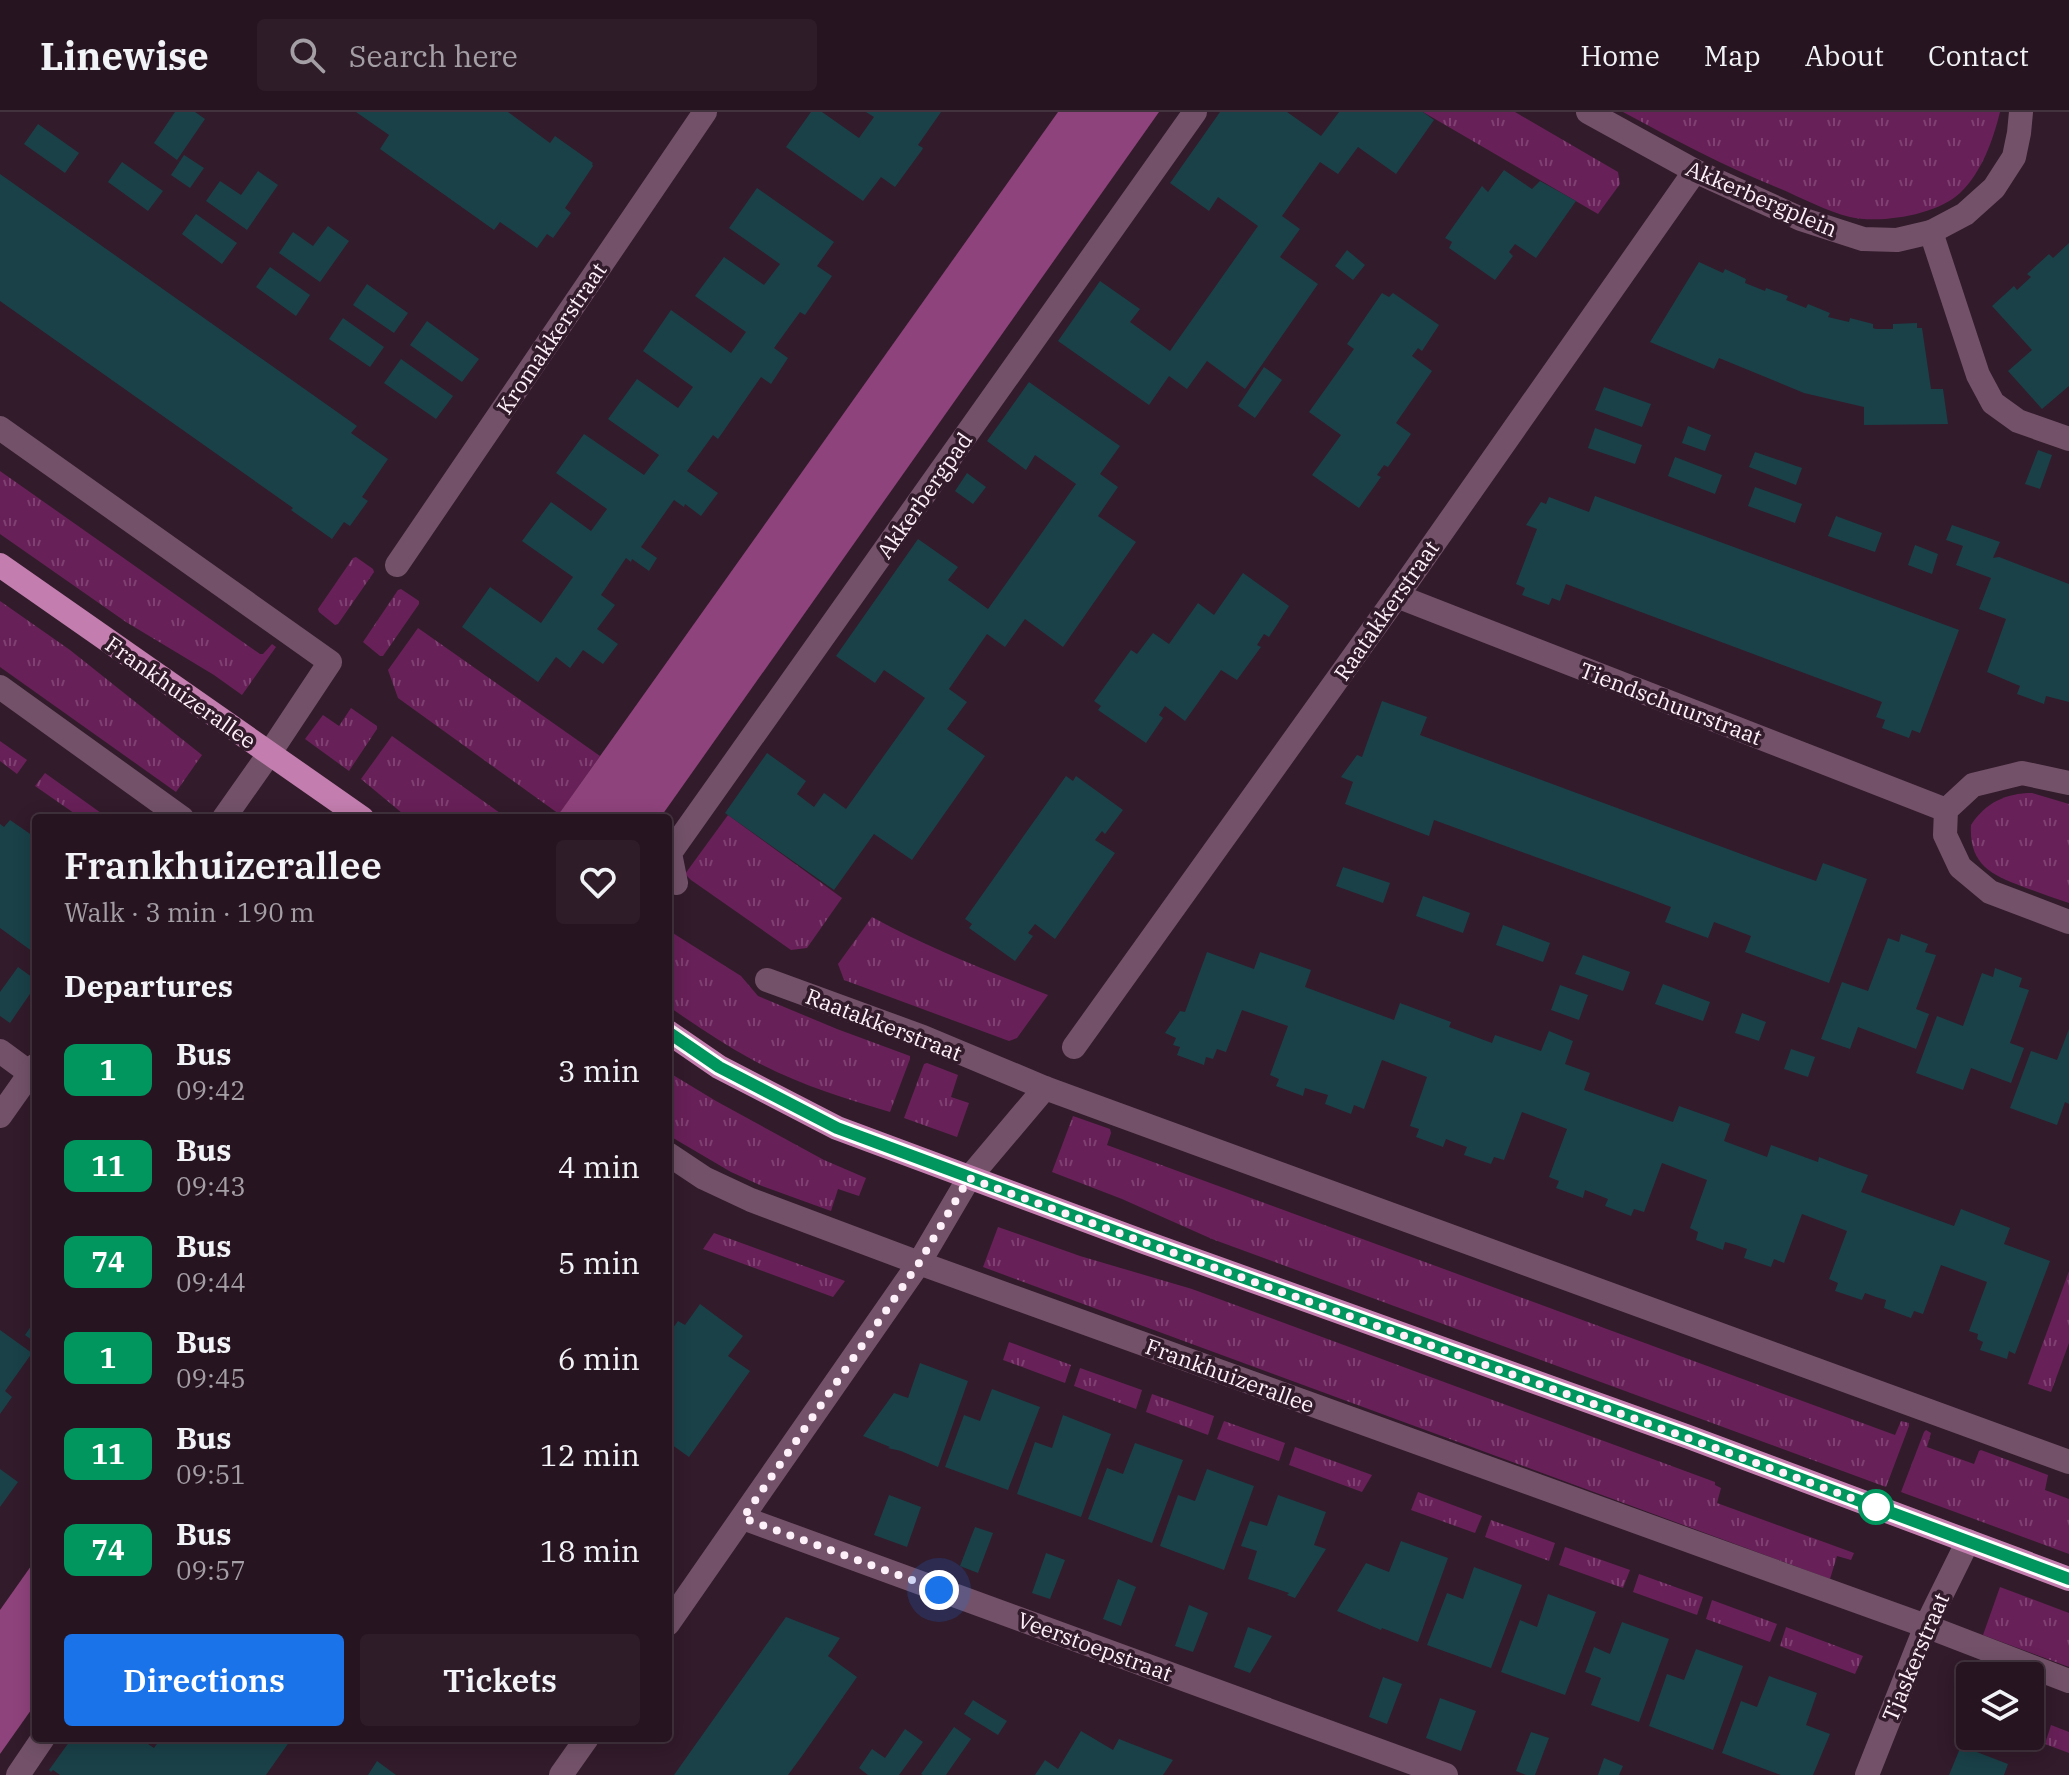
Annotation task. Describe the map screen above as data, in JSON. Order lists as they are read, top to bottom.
{
  "streets": {
    "main road": ["Frankhuizerallee"],
    "street": [
      "Akkerbergplein",
      "Kromakkerstraat",
      "Akkerbergpad",
      "Raatakkerstraat",
      "Tiendschuurstraat",
      "Veerstoepstraat",
      "Tjaskerstraat"
    ]
  },
  "crossings": [
    ["Akkerbergplein", "Raatakkerstraat"],
    ["Raatakkerstraat", "Tiendschuurstraat"],
    ["Frankhuizerallee", "Tjaskerstraat"]
  ],
  "lines": ["bus line 1"],
  "page": {
    "header": "Linewise",
    "search": "Search here",
    "nav": [
      "Home",
      "Map",
      "About",
      "Contact"
    ],
    "heading": [
      ["Frankhuizerallee", "Walk · 3 min · 190 m"],
      "Departures"
    ],
    "list": [
      {
        "mark": "1",
        "name": "Bus",
        "note": "09:42",
        "value": "3 min"
      },
      {
        "mark": "11",
        "name": "Bus",
        "note": "09:43",
        "value": "4 min"
      },
      {
        "mark": "74",
        "name": "Bus",
        "note": "09:44",
        "value": "5 min"
      },
      {
        "mark": "1",
        "name": "Bus",
        "note": "09:45",
        "value": "6 min"
      },
      {
        "mark": "11",
        "name": "Bus",
        "note": "09:51",
        "value": "12 min"
      },
      {
        "mark": "74",
        "name": "Bus",
        "note": "09:57",
        "value": "18 min"
      }
    ],
    "buttons": ["Directions", "Tickets"]
  }
}
